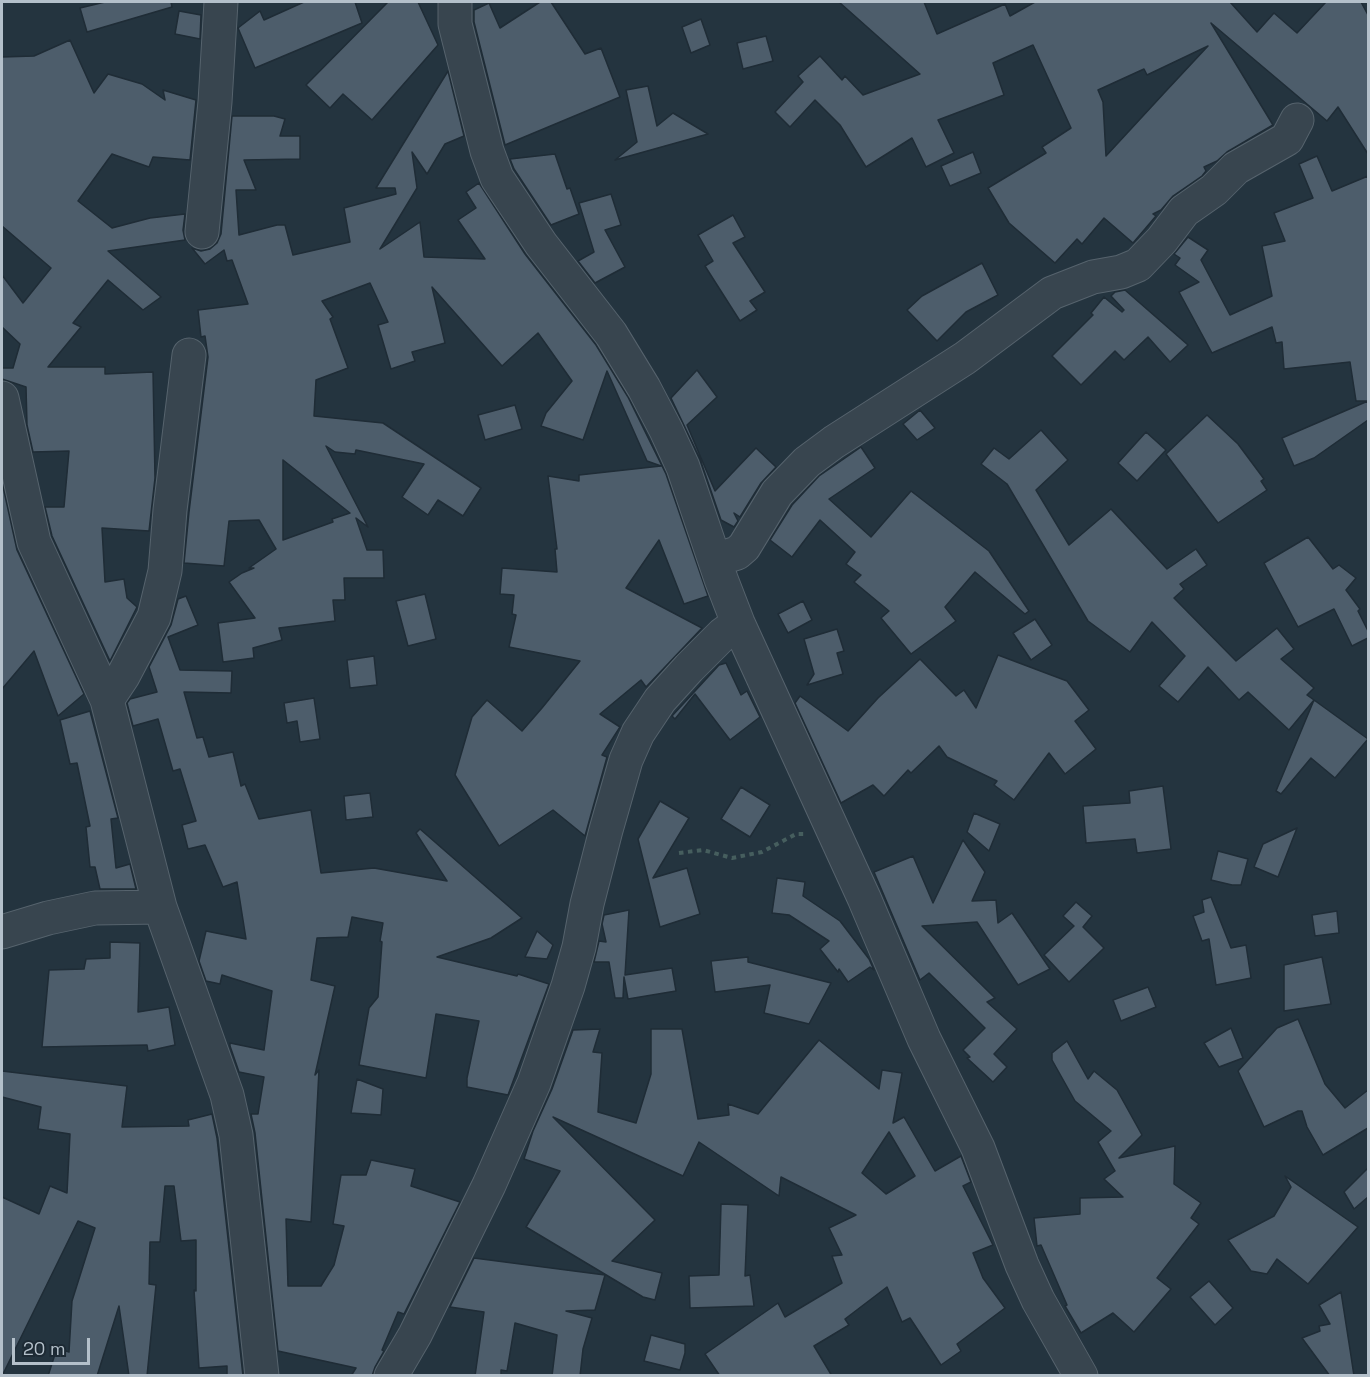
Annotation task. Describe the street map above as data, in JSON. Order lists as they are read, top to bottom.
{
  "scale_bar": "20 m"
}
